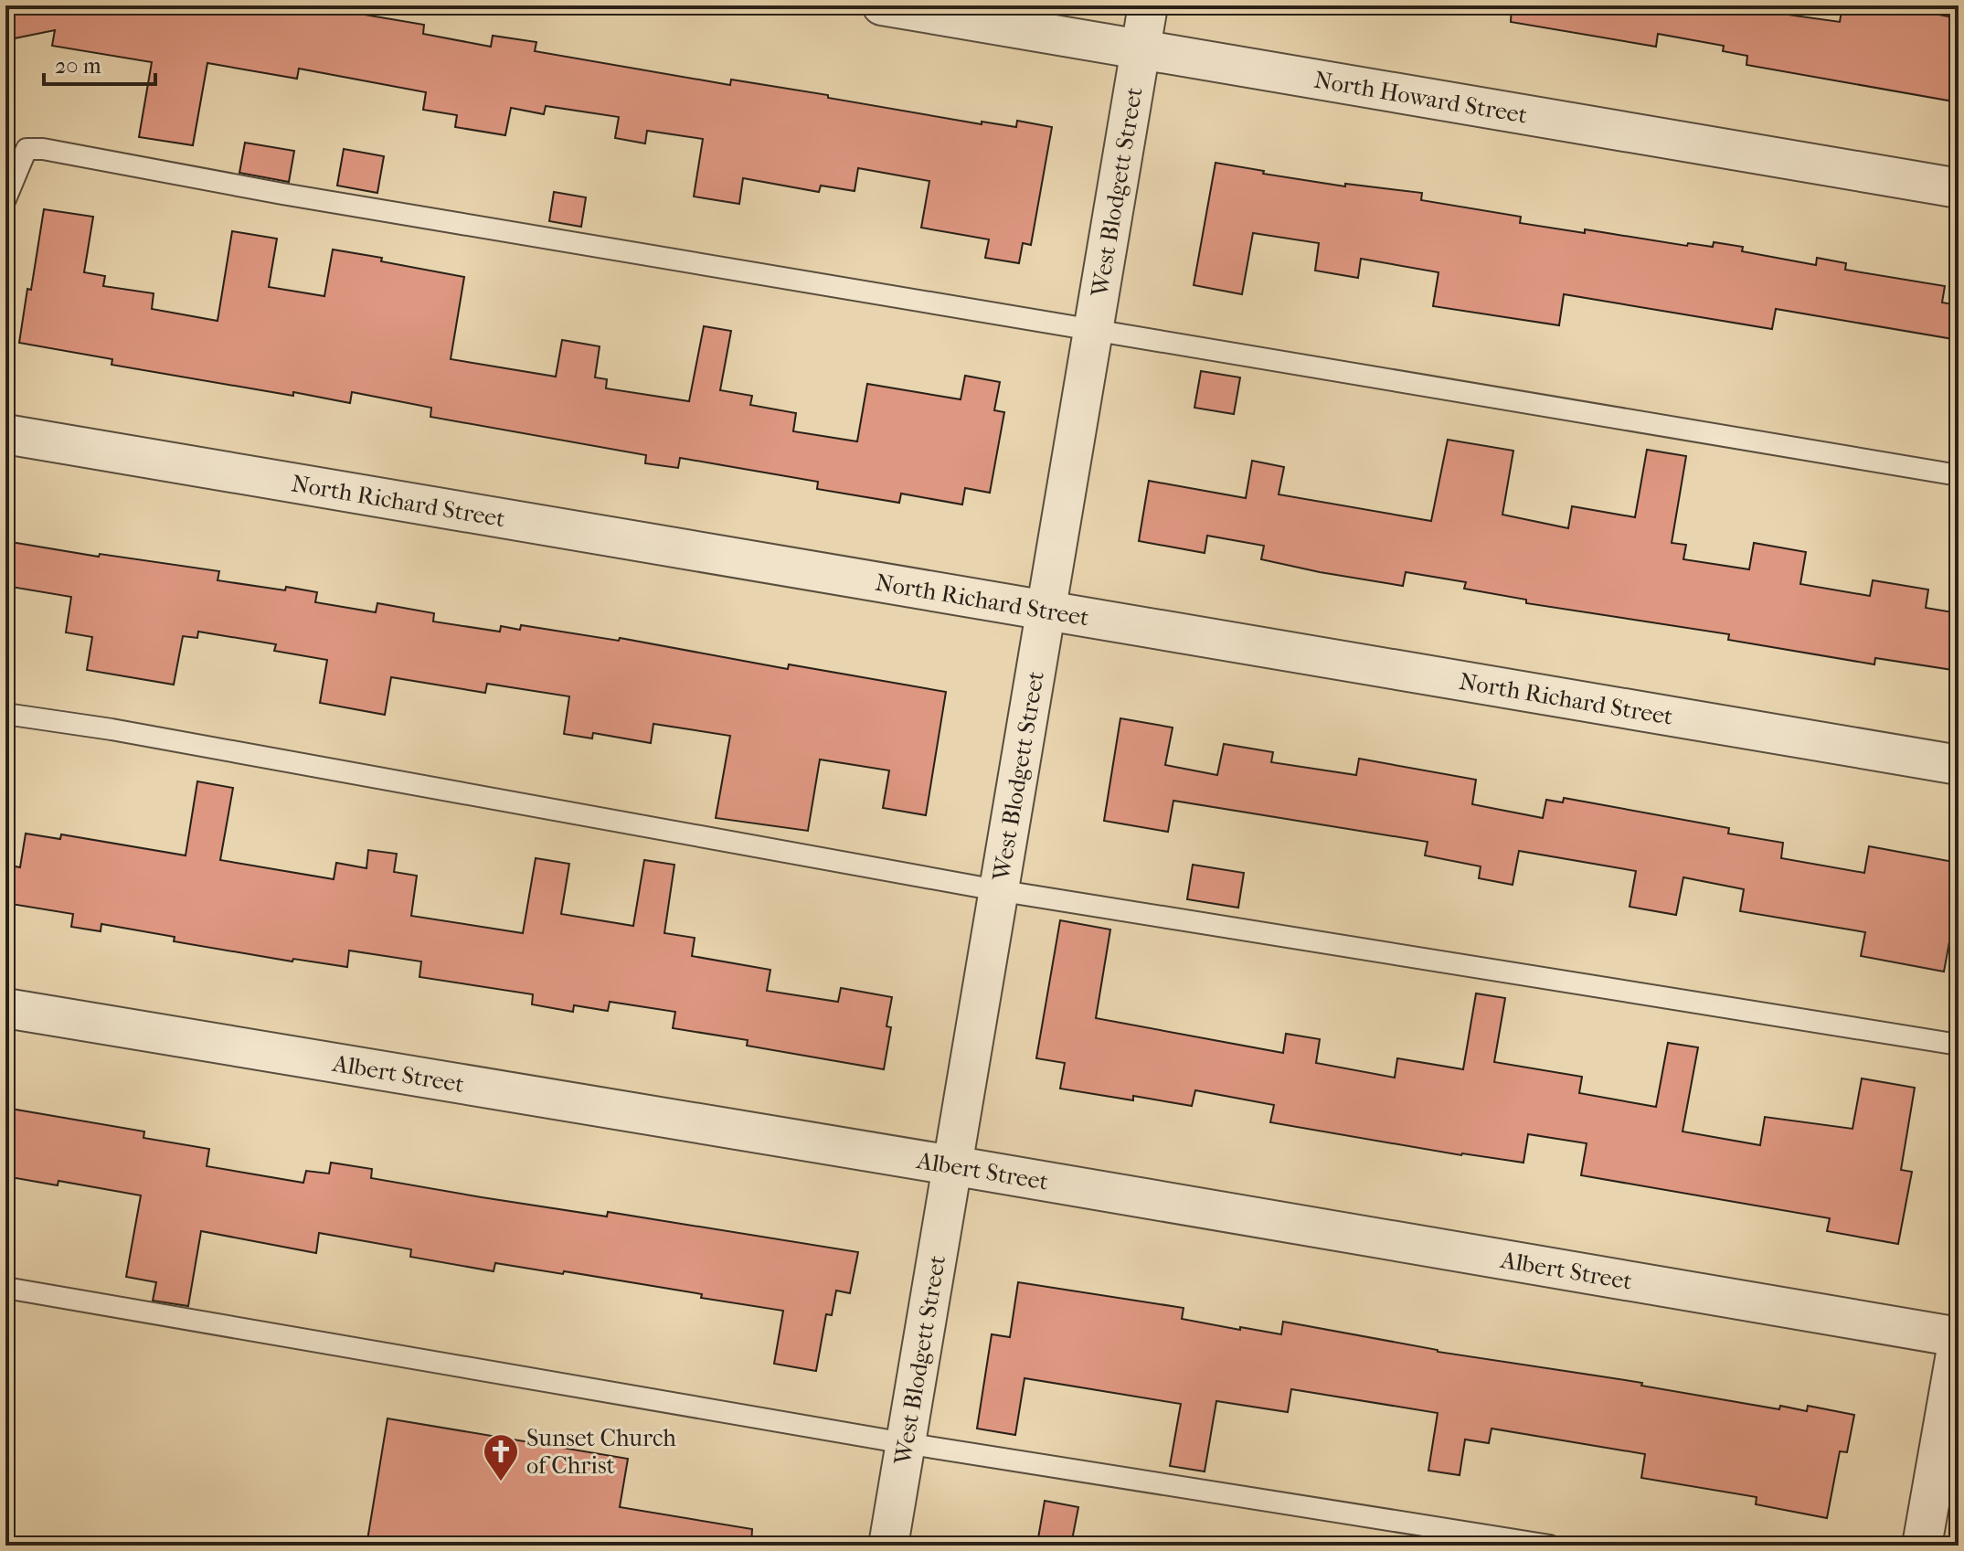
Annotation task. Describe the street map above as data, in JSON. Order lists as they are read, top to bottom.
{
  "streets": {
    "street": [
      "North Howard Street",
      "West Blodgett Street",
      "North Richard Street",
      "Albert Street"
    ]
  },
  "crossings": [
    ["North Howard Street", "West Blodgett Street"],
    ["West Blodgett Street", "North Richard Street"],
    ["West Blodgett Street", "Albert Street"]
  ],
  "places": {
    "church": ["Sunset Church of Christ"]
  },
  "scale_bar": "20 m"
}
